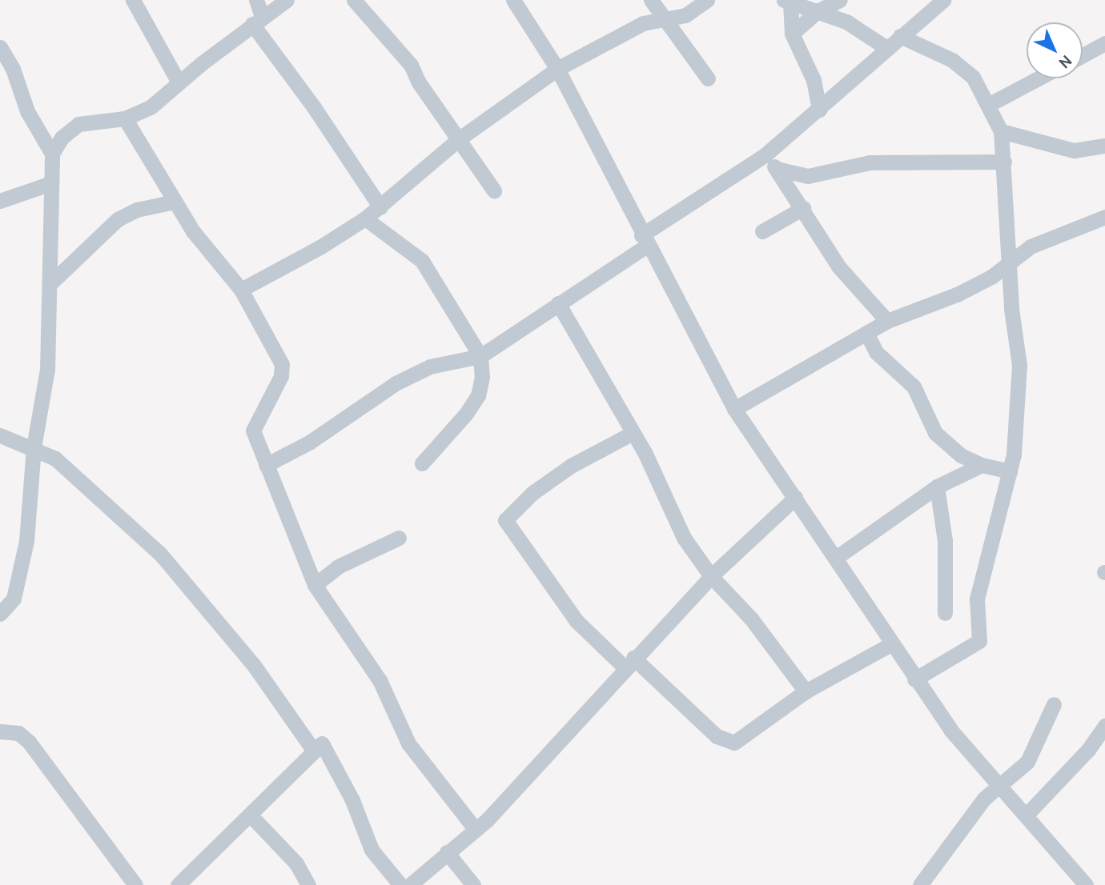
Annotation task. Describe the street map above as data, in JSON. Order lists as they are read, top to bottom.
{
  "north": "bottom right"
}
